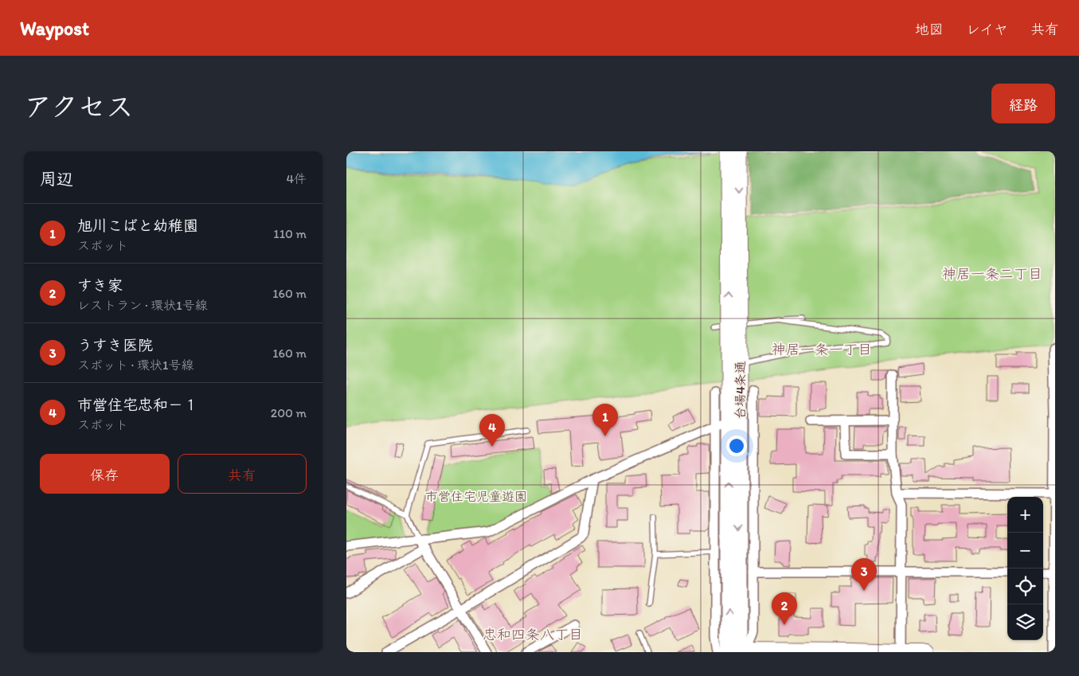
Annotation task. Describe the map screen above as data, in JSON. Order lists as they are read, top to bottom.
{
  "streets": {
    "highway": ["台場4条通"]
  },
  "districts": ["神居一条二丁目", "神居一条一丁目", "忠和四条八丁目"],
  "parks": ["市営住宅児童遊園"],
  "page": {
    "header": "Waypost",
    "nav": ["地図", "レイヤ", "共有"],
    "title": "アクセス",
    "buttons": [
      "経路",
      ["保存", "共有"]
    ],
    "heading": ["周辺", "4件"],
    "list": [
      {
        "mark": "1",
        "name": "旭川こばと幼稚園",
        "note": "スポット",
        "value": "110 m"
      },
      {
        "mark": "2",
        "name": "すき家",
        "note": "レストラン · 環状1号線",
        "value": "160 m"
      },
      {
        "mark": "3",
        "name": "うすき医院",
        "note": "スポット · 環状1号線",
        "value": "160 m"
      },
      {
        "mark": "4",
        "name": "市営住宅忠和－１",
        "note": "スポット",
        "value": "200 m"
      }
    ],
    "pins": [
      "1",
      "4",
      "3",
      "2"
    ],
    "map_buttons": ["+", "−"]
  }
}
